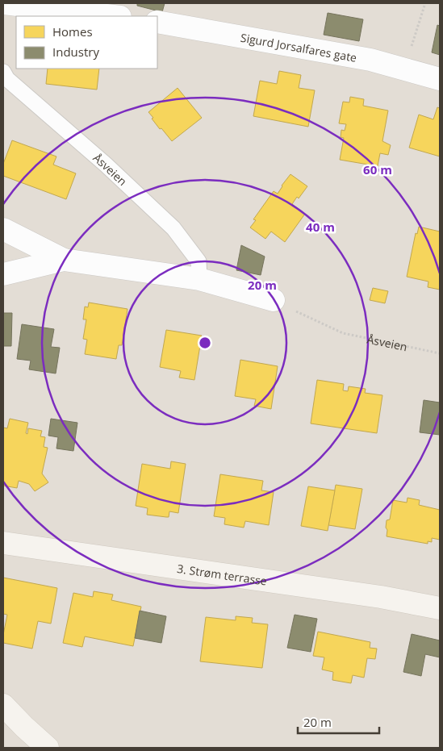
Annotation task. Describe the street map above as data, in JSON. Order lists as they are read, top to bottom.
{
  "streets": {
    "main road": ["3. Strøm terrasse"],
    "street": ["Sigurd Jorsalfares gate"],
    "lane": ["Åsveien"]
  },
  "legend": ["Homes", "Industry"],
  "scale_bar": "20 m",
  "rings": ["60 m", "40 m", "20 m"]
}
